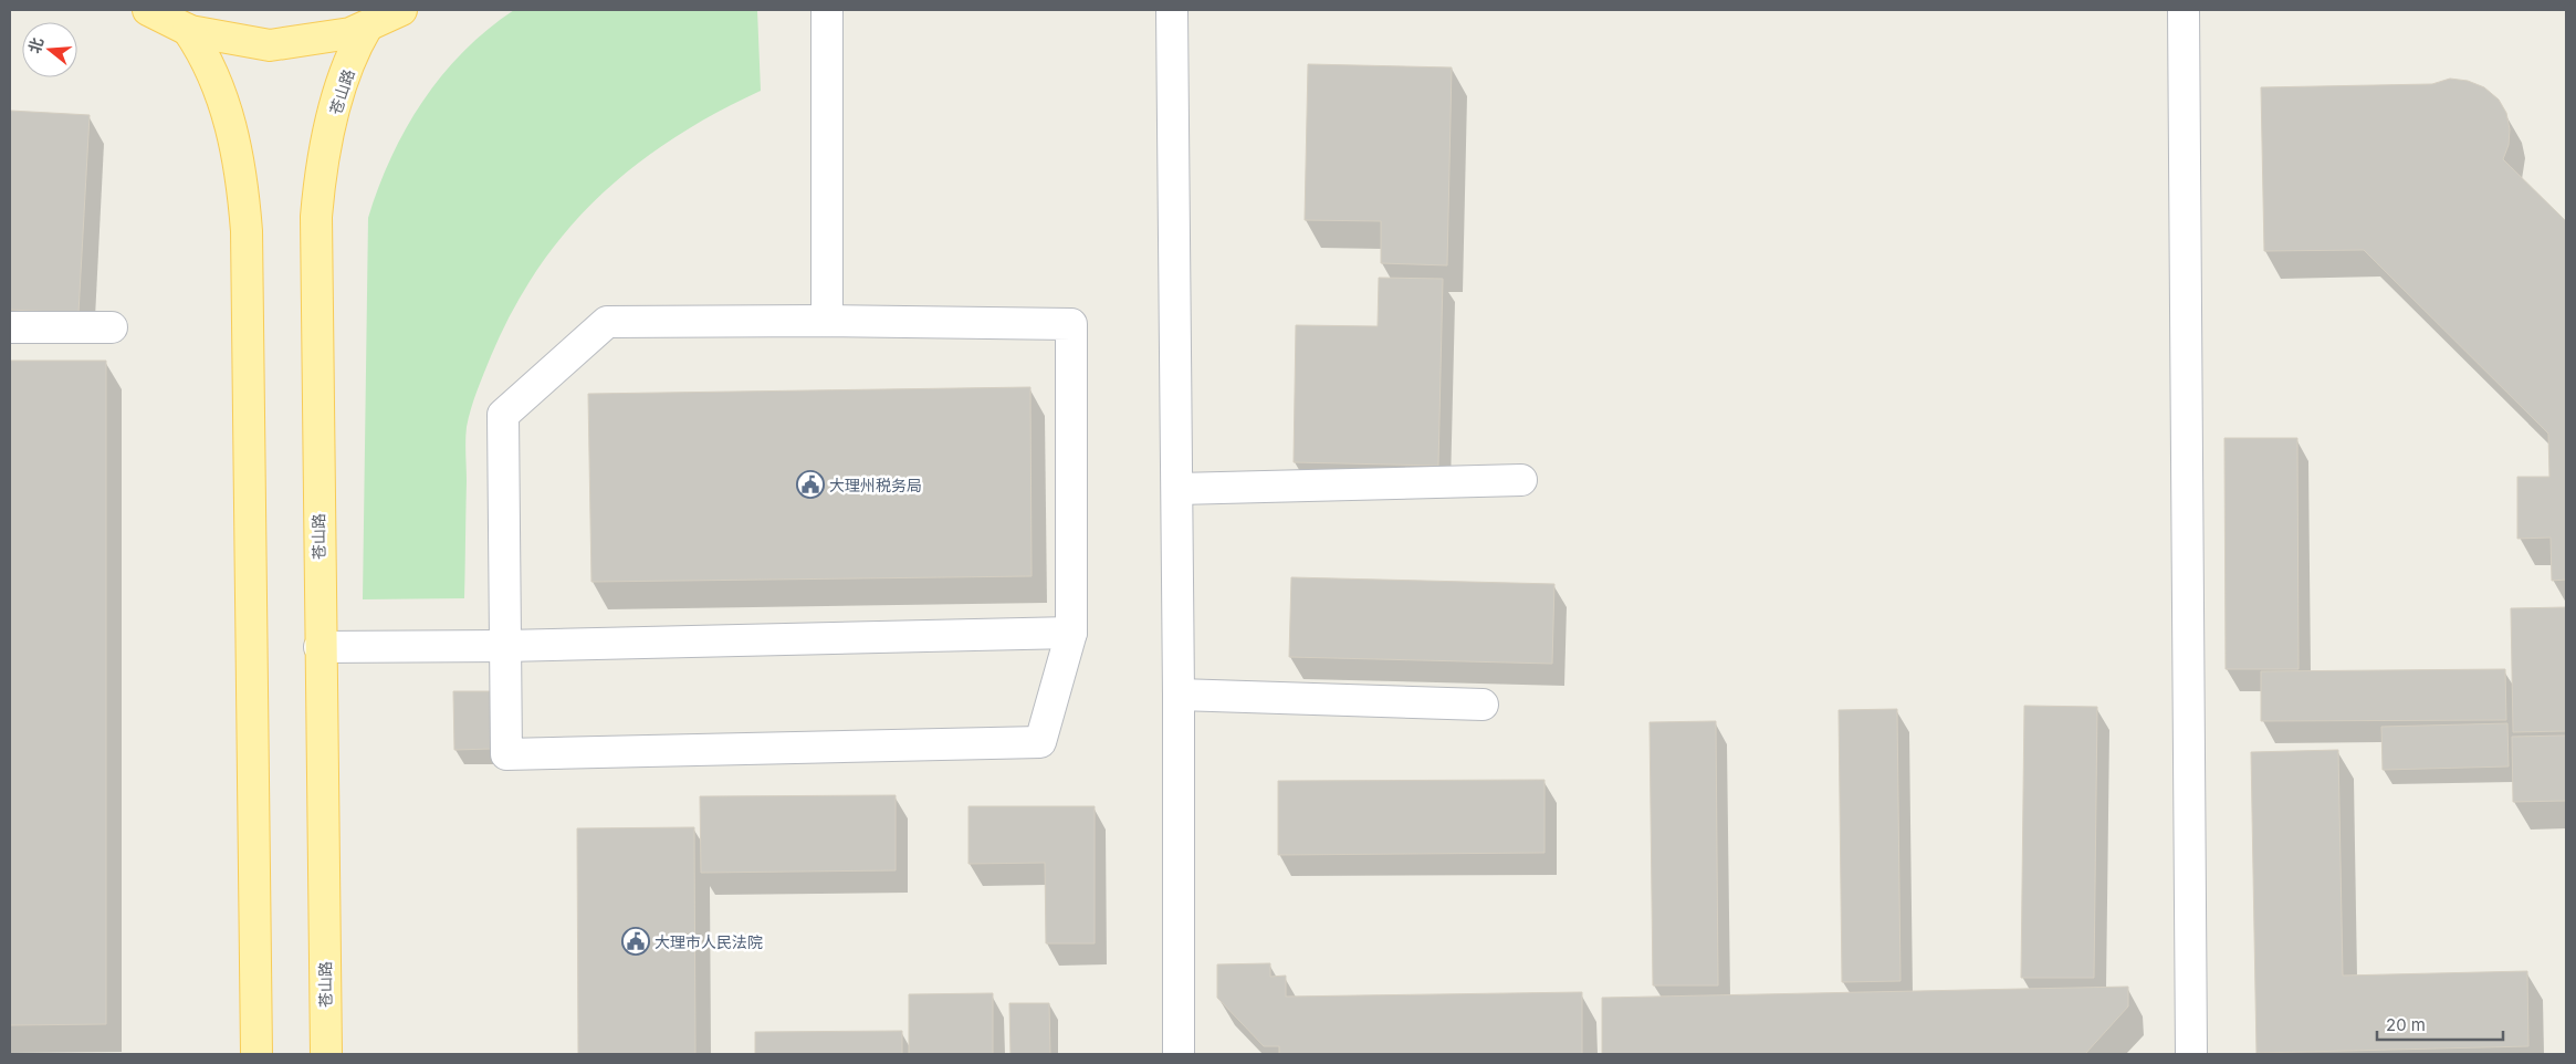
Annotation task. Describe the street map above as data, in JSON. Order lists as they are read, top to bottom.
{
  "streets": {
    "main road": ["苍山路"]
  },
  "places": {
    "public building": ["大理州税务局", "大理市人民法院"]
  },
  "scale_bar": "20 m",
  "north": "left"
}
